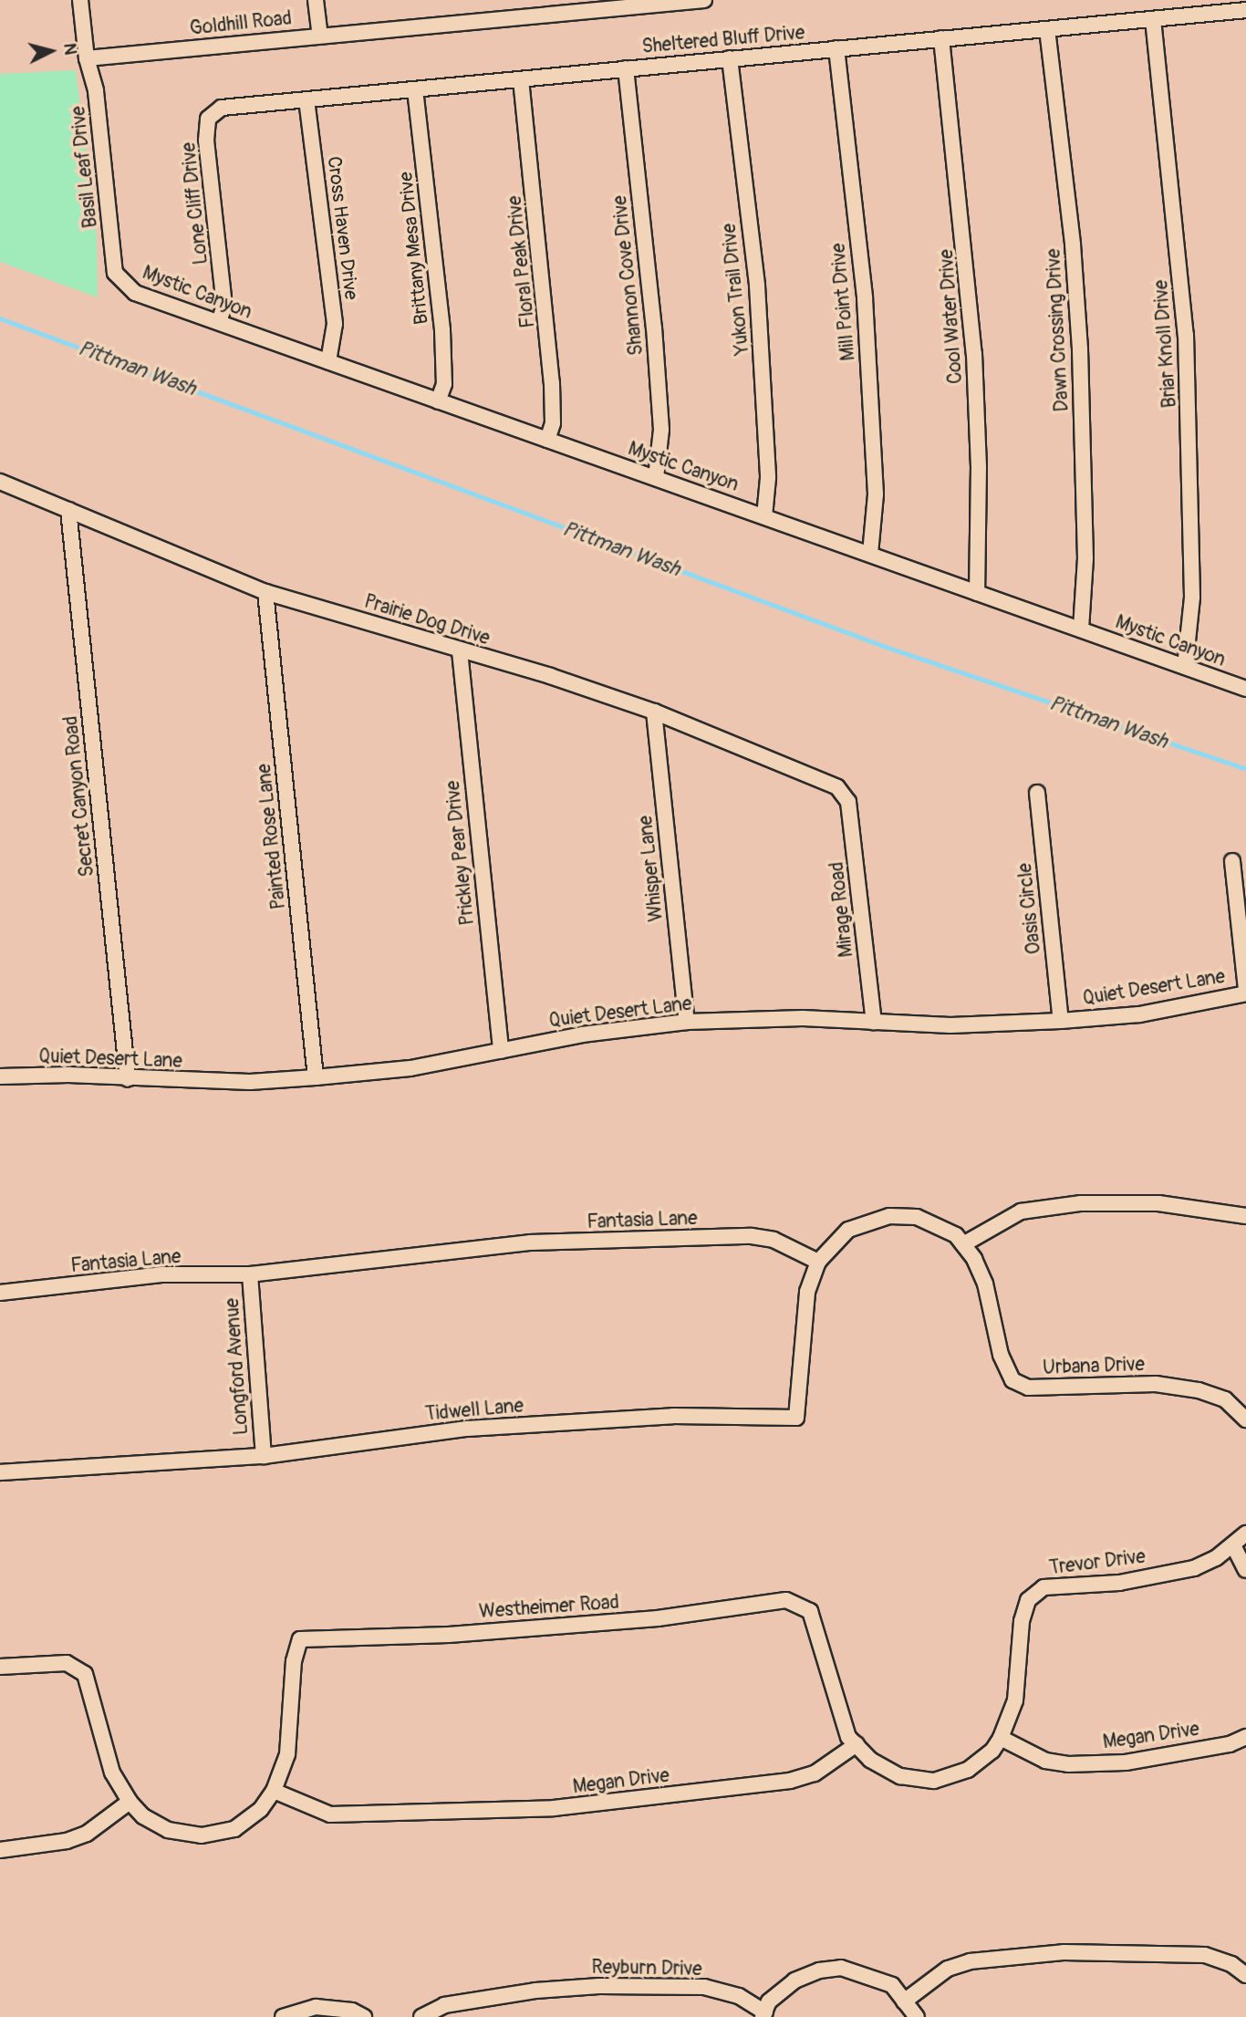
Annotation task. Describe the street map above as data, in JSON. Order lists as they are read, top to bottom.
{
  "streets": {
    "street": [
      "Goldhill Road",
      "Sheltered Bluff Drive",
      "Basil Leaf Drive",
      "Lone Cliff Drive",
      "Cross Haven Drive",
      "Brittany Mesa Drive",
      "Floral Peak Drive",
      "Shannon Cove Drive",
      "Yukon Trail Drive",
      "Mystic Canyon",
      "Mill Point Drive",
      "Cool Water Drive",
      "Dawn Crossing Drive",
      "Briar Knoll Drive",
      "Prairie Dog Drive",
      "Secret Canyon Road",
      "Painted Rose Lane",
      "Prickley Pear Drive",
      "Whisper Lane",
      "Oasis Circle",
      "Mirage Road",
      "Quiet Desert Lane",
      "Fantasia Lane",
      "Longford Avenue",
      "Urbana Drive",
      "Tidwell Lane",
      "Trevor Drive",
      "Westheimer Road",
      "Megan Drive",
      "Reyburn Drive"
    ]
  },
  "crossings": [
    ["Goldhill Road", "Basil Leaf Drive"],
    ["Sheltered Bluff Drive", "Lone Cliff Drive"],
    ["Sheltered Bluff Drive", "Cross Haven Drive"],
    ["Sheltered Bluff Drive", "Brittany Mesa Drive"],
    ["Sheltered Bluff Drive", "Floral Peak Drive"],
    ["Sheltered Bluff Drive", "Shannon Cove Drive"],
    ["Sheltered Bluff Drive", "Yukon Trail Drive"],
    ["Sheltered Bluff Drive", "Mill Point Drive"],
    ["Sheltered Bluff Drive", "Cool Water Drive"],
    ["Sheltered Bluff Drive", "Dawn Crossing Drive"],
    ["Sheltered Bluff Drive", "Briar Knoll Drive"],
    ["Basil Leaf Drive", "Mystic Canyon"],
    ["Lone Cliff Drive", "Mystic Canyon"],
    ["Cross Haven Drive", "Mystic Canyon"],
    ["Brittany Mesa Drive", "Mystic Canyon"],
    ["Floral Peak Drive", "Mystic Canyon"],
    ["Shannon Cove Drive", "Mystic Canyon"],
    ["Yukon Trail Drive", "Mystic Canyon"],
    ["Mystic Canyon", "Mill Point Drive"],
    ["Mystic Canyon", "Cool Water Drive"],
    ["Mystic Canyon", "Dawn Crossing Drive"],
    ["Mystic Canyon", "Briar Knoll Drive"],
    ["Prairie Dog Drive", "Secret Canyon Road"],
    ["Prairie Dog Drive", "Painted Rose Lane"],
    ["Prairie Dog Drive", "Prickley Pear Drive"],
    ["Prairie Dog Drive", "Whisper Lane"],
    ["Prairie Dog Drive", "Mirage Road"],
    ["Secret Canyon Road", "Quiet Desert Lane"],
    ["Painted Rose Lane", "Quiet Desert Lane"],
    ["Prickley Pear Drive", "Quiet Desert Lane"],
    ["Whisper Lane", "Quiet Desert Lane"],
    ["Oasis Circle", "Quiet Desert Lane"],
    ["Mirage Road", "Quiet Desert Lane"],
    ["Fantasia Lane", "Longford Avenue"],
    ["Fantasia Lane", "Tidwell Lane"],
    ["Longford Avenue", "Tidwell Lane"],
    ["Trevor Drive", "Megan Drive"],
    ["Westheimer Road", "Megan Drive"]
  ],
  "water": ["Pittman Wash"],
  "north": "right"
}
